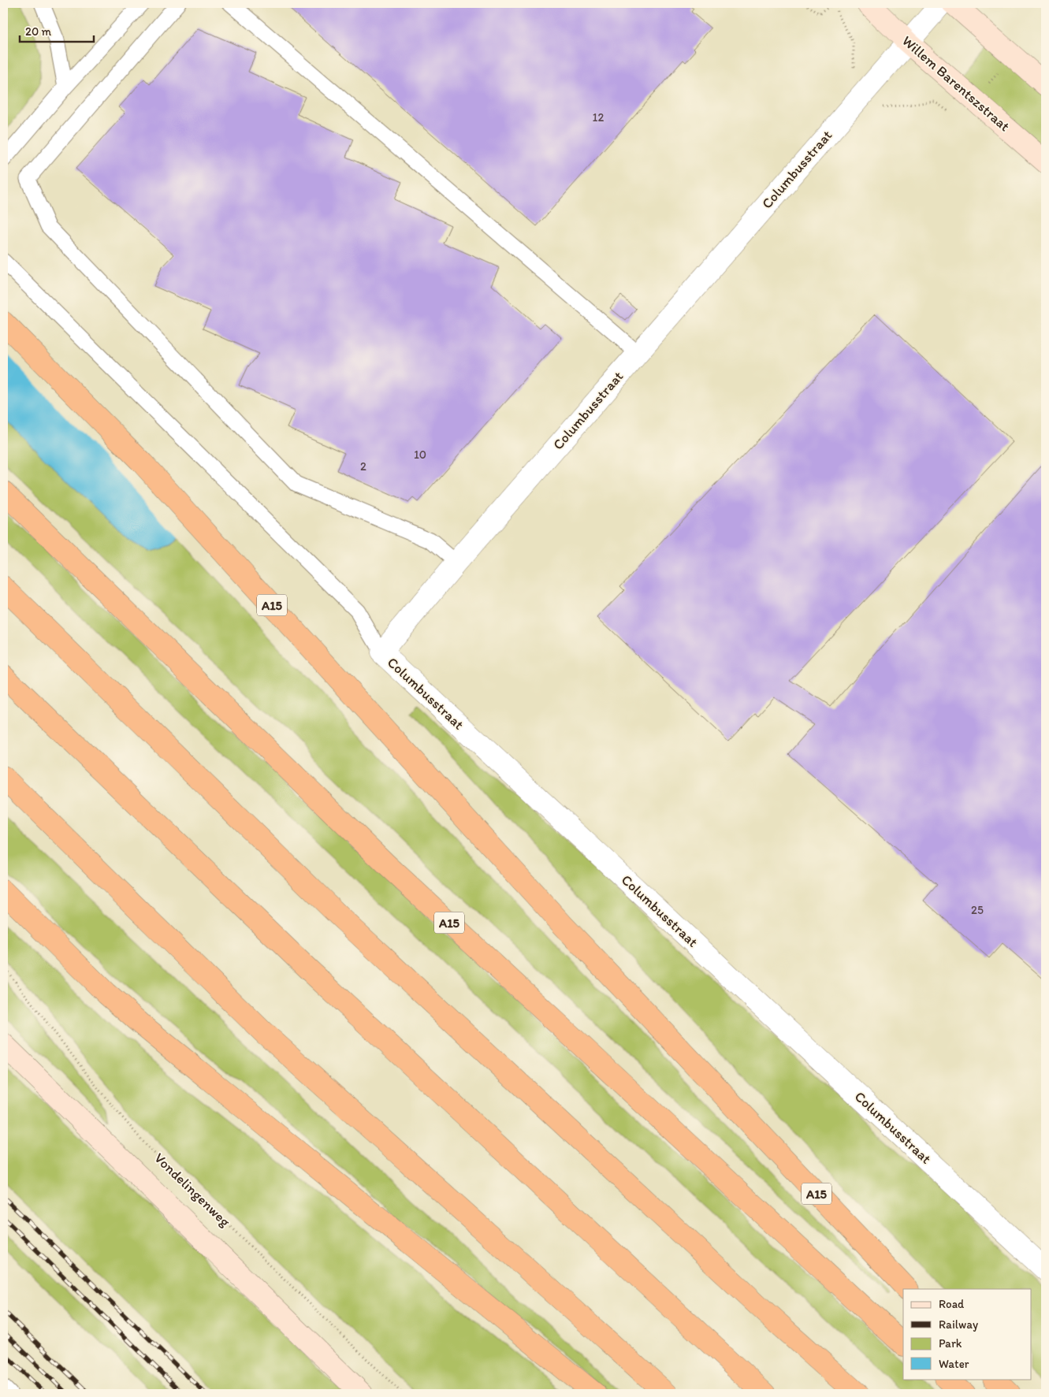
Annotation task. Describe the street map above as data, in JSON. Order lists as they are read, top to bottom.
{
  "streets": {
    "highway": ["A15"],
    "main road": ["Willem Barentszstraat", "Vondelingenweg"],
    "street": ["Columbusstraat"]
  },
  "crossings": [
    ["Willem Barentszstraat", "Columbusstraat"]
  ],
  "house_numbers": [
    "12",
    "10",
    "2",
    "25"
  ],
  "legend": [
    "Road",
    "Railway",
    "Park",
    "Water"
  ],
  "scale_bar": "20 m"
}
